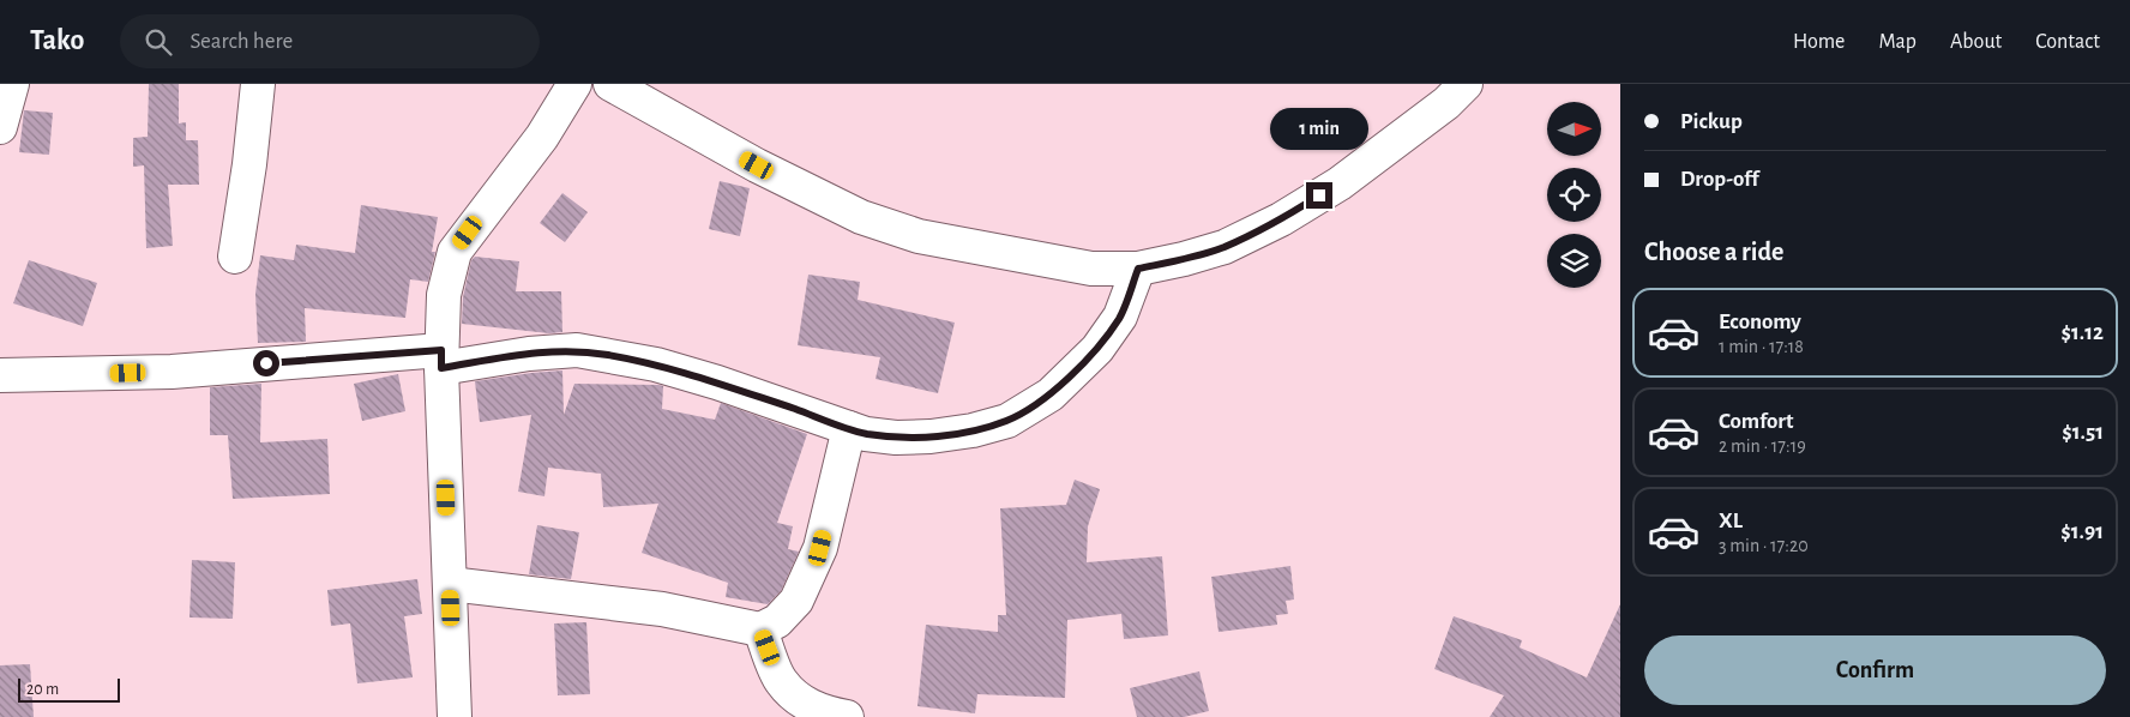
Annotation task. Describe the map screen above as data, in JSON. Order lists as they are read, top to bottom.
{
  "scale_bar": "20 m",
  "north": "right",
  "page": {
    "header": "Tako",
    "search": "Search here",
    "nav": [
      "Home",
      "Map",
      "About",
      "Contact"
    ],
    "banner": ["Pickup", "Drop-off"],
    "bubble": "1 min",
    "heading": "Choose a ride",
    "list": [
      {
        "name": "Economy",
        "note": "1 min · 17:18",
        "value": "$1.12"
      },
      {
        "name": "Comfort",
        "note": "2 min · 17:19",
        "value": "$1.51"
      },
      {
        "name": "XL",
        "note": "3 min · 17:20",
        "value": "$1.91"
      }
    ],
    "buttons": "Confirm",
    "scale": "20 m"
  }
}
